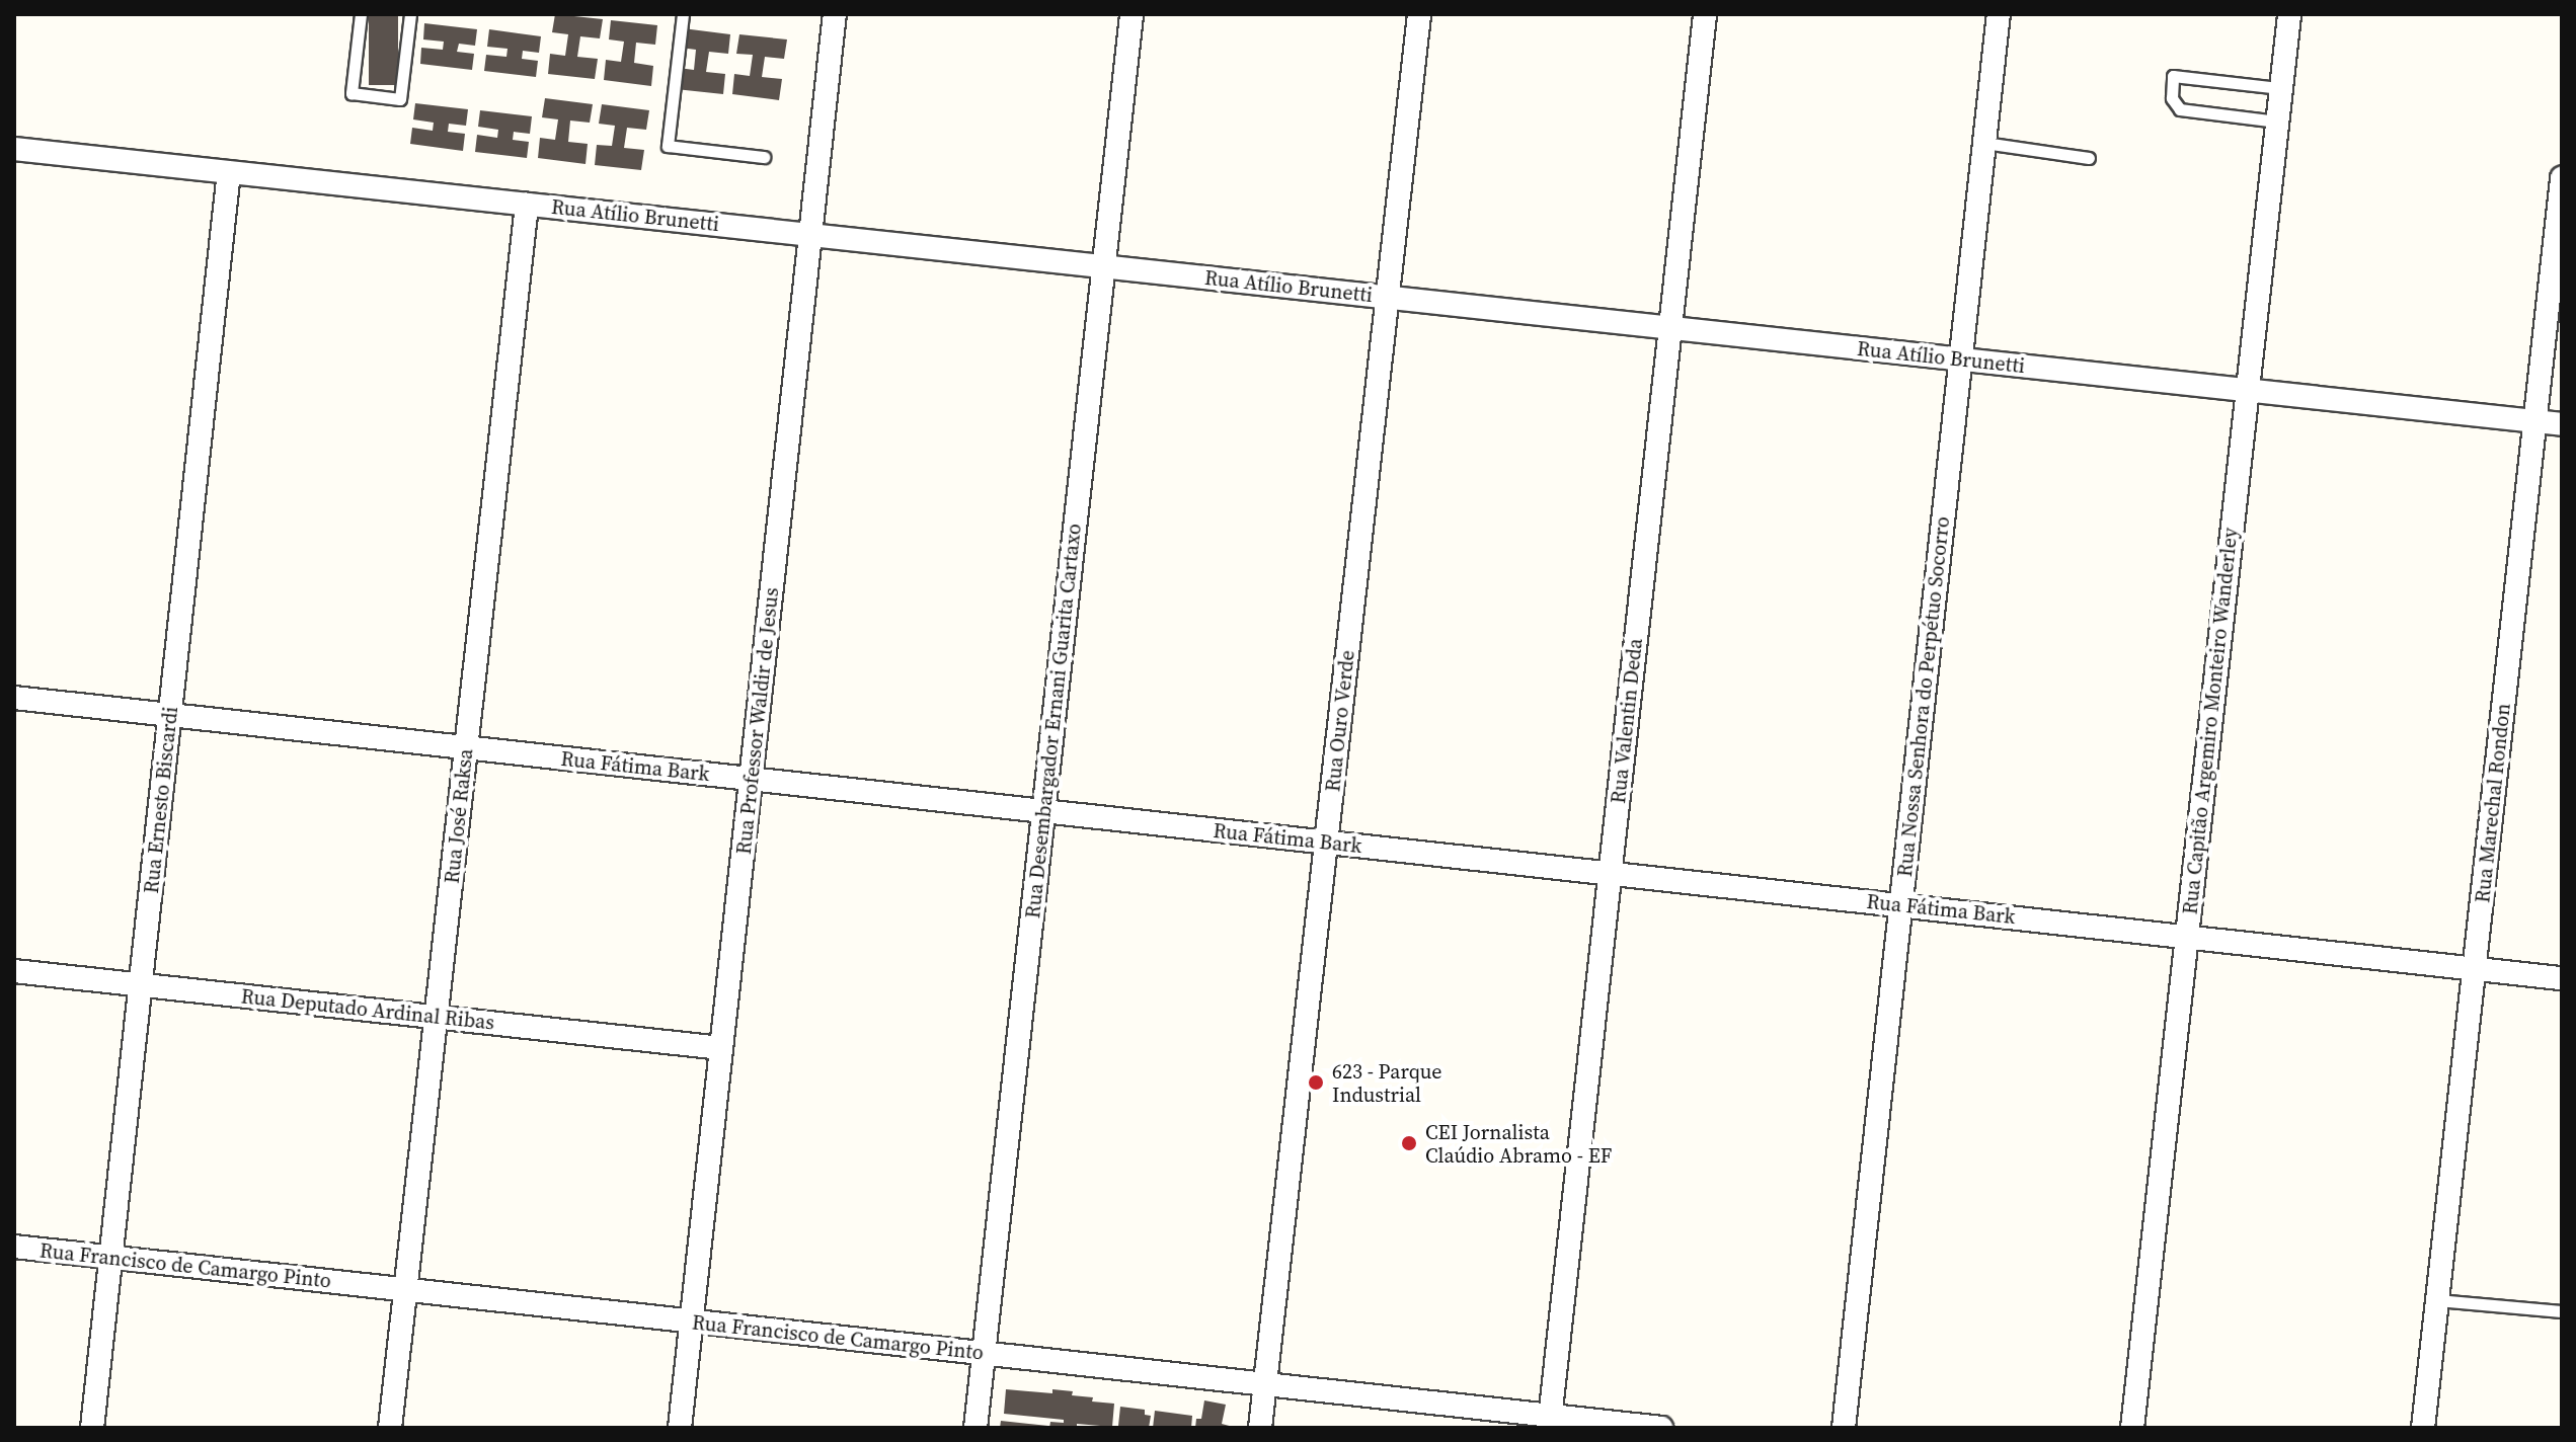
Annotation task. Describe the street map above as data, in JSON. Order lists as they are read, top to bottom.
{
  "streets": {
    "street": [
      "Rua Atílio Brunetti",
      "Rua Nossa Senhora do Perpétuo Socorro",
      "Rua Professor Waldir de Jesus",
      "Rua Desembargador Ernani Guarita Cartaxo",
      "Rua Ouro Verde",
      "Rua Valentin Deda",
      "Rua Capitão Argemiro Monteiro Wanderley",
      "Rua Fátima Bark",
      "Rua Ernesto Biscardi",
      "Rua Marechal Rondon",
      "Rua José Raksa",
      "Rua Deputado Ardinal Ribas",
      "Rua Francisco de Camargo Pinto"
    ]
  },
  "crossings": [
    ["Rua Atílio Brunetti", "Rua Nossa Senhora do Perpétuo Socorro"],
    ["Rua Atílio Brunetti", "Rua Professor Waldir de Jesus"],
    ["Rua Atílio Brunetti", "Rua Desembargador Ernani Guarita Cartaxo"],
    ["Rua Atílio Brunetti", "Rua Ouro Verde"],
    ["Rua Atílio Brunetti", "Rua Valentin Deda"],
    ["Rua Atílio Brunetti", "Rua Capitão Argemiro Monteiro Wanderley"],
    ["Rua Atílio Brunetti", "Rua Ernesto Biscardi"],
    ["Rua Atílio Brunetti", "Rua Marechal Rondon"],
    ["Rua Atílio Brunetti", "Rua José Raksa"],
    ["Rua Nossa Senhora do Perpétuo Socorro", "Rua Fátima Bark"],
    ["Rua Professor Waldir de Jesus", "Rua Fátima Bark"],
    ["Rua Professor Waldir de Jesus", "Rua Deputado Ardinal Ribas"],
    ["Rua Professor Waldir de Jesus", "Rua Francisco de Camargo Pinto"],
    ["Rua Desembargador Ernani Guarita Cartaxo", "Rua Fátima Bark"],
    ["Rua Desembargador Ernani Guarita Cartaxo", "Rua Francisco de Camargo Pinto"],
    ["Rua Ouro Verde", "Rua Fátima Bark"],
    ["Rua Ouro Verde", "Rua Francisco de Camargo Pinto"],
    ["Rua Valentin Deda", "Rua Fátima Bark"],
    ["Rua Valentin Deda", "Rua Francisco de Camargo Pinto"],
    ["Rua Capitão Argemiro Monteiro Wanderley", "Rua Fátima Bark"],
    ["Rua Fátima Bark", "Rua Ernesto Biscardi"],
    ["Rua Fátima Bark", "Rua Marechal Rondon"],
    ["Rua Fátima Bark", "Rua José Raksa"],
    ["Rua Ernesto Biscardi", "Rua Deputado Ardinal Ribas"],
    ["Rua Ernesto Biscardi", "Rua Francisco de Camargo Pinto"],
    ["Rua José Raksa", "Rua Deputado Ardinal Ribas"],
    ["Rua José Raksa", "Rua Francisco de Camargo Pinto"]
  ],
  "places": ["623 - Parque Industrial", "CEI Jornalista Claúdio Abramo - EF"]
}
